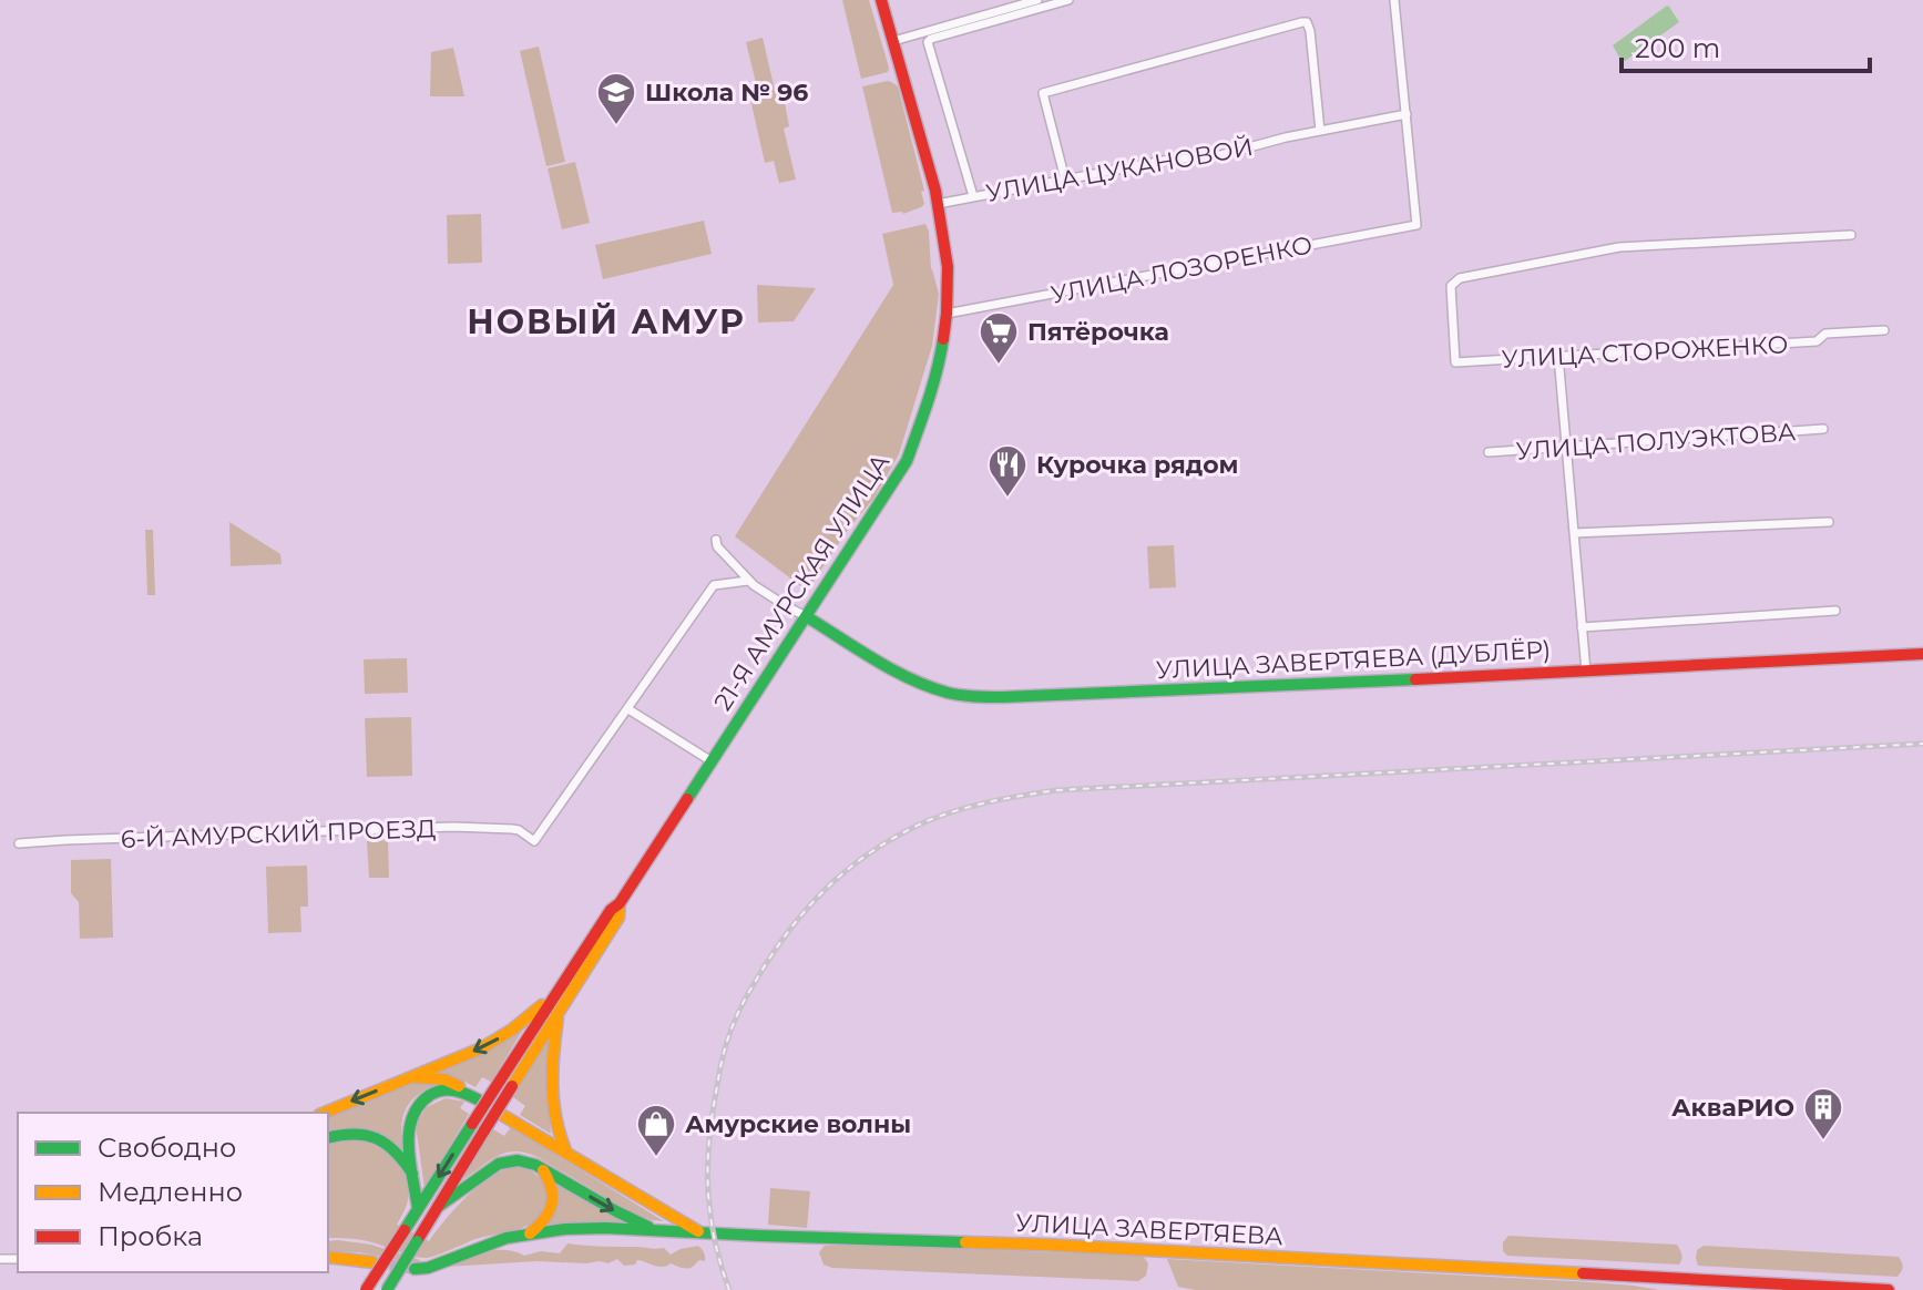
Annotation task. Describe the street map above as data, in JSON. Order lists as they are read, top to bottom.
{
  "streets": {
    "main road": ["21-Я АМУРСКАЯ УЛИЦА", "УЛИЦА ЗАВЕРТЯЕВА (ДУБЛЁР)", "УЛИЦА ЗАВЕРТЯЕВА"],
    "street": [
      "УЛИЦА ЦУКАНОВОЙ",
      "УЛИЦА ЛОЗОРЕНКО",
      "УЛИЦА СТОРОЖЕНКО",
      "УЛИЦА ПОЛУЭКТОВА",
      "6-Й АМУРСКИЙ ПРОЕЗД"
    ]
  },
  "crossings": [
    ["УЛИЦА ЦУКАНОВОЙ", "УЛИЦА ЛОЗОРЕНКО"],
    ["УЛИЦА ЦУКАНОВОЙ", "21-Я АМУРСКАЯ УЛИЦА"],
    ["УЛИЦА ЛОЗОРЕНКО", "21-Я АМУРСКАЯ УЛИЦА"],
    ["21-Я АМУРСКАЯ УЛИЦА", "УЛИЦА ЗАВЕРТЯЕВА (ДУБЛЁР)"]
  ],
  "districts": ["НОВЫЙ АМУР"],
  "places": {
    "school or university": ["Школа № 96"],
    "supermarket": ["Пятёрочка"],
    "restaurant": ["Курочка рядом"],
    "building": ["АкваРИО"],
    "shop": ["Амурские волны"]
  },
  "legend": ["Свободно", "Медленно", "Пробка"],
  "scale_bar": "200 m"
}
